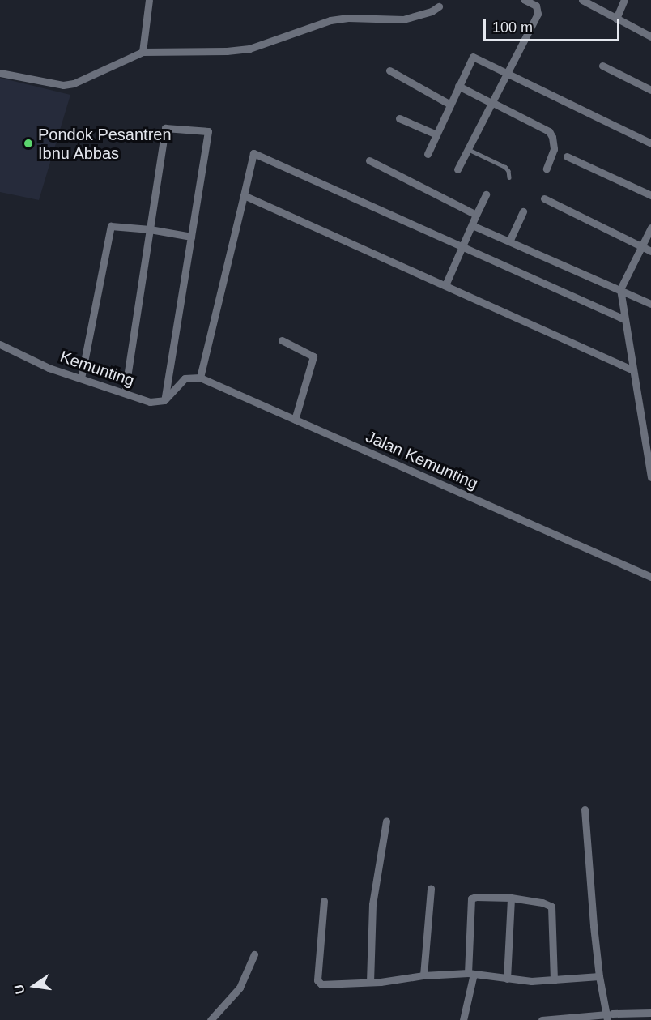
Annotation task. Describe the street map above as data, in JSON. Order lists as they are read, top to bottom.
{
  "streets": {
    "street": ["Kemunting", "Jalan Kemunting"]
  },
  "places": ["Pondok Pesantren Ibnu Abbas"],
  "scale_bar": "100 m",
  "north": "left"
}
